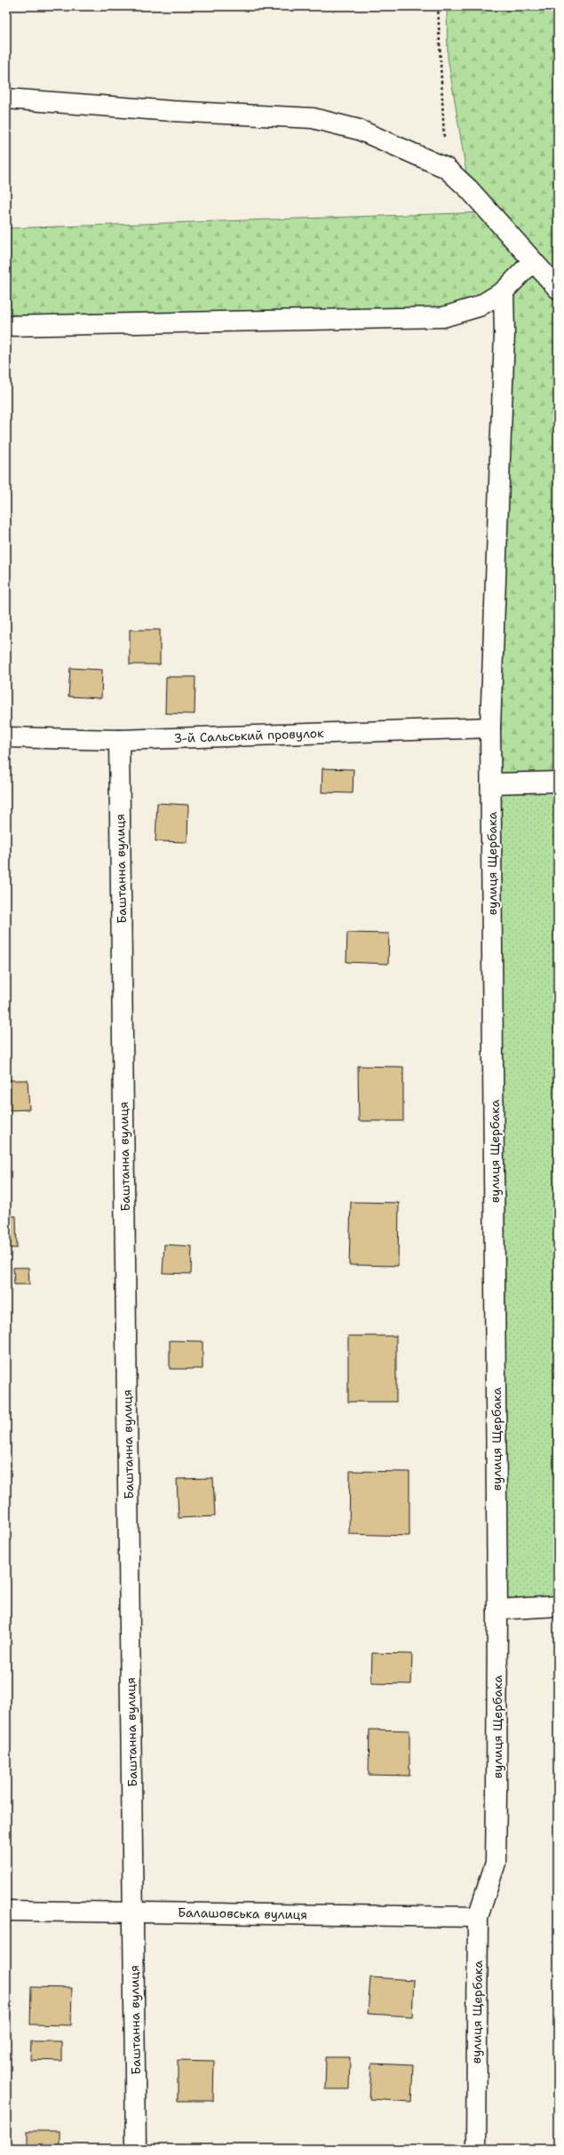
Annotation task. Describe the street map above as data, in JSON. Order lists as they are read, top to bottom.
{
  "streets": {
    "street": [
      "3-й Сальський провулок",
      "вулиця Щербака",
      "Баштанна вулиця",
      "Балашовська вулиця"
    ]
  },
  "crossings": [
    ["3-й Сальський провулок", "вулиця Щербака"],
    ["3-й Сальський провулок", "Баштанна вулиця"],
    ["вулиця Щербака", "Балашовська вулиця"],
    ["Баштанна вулиця", "Балашовська вулиця"]
  ]
}
